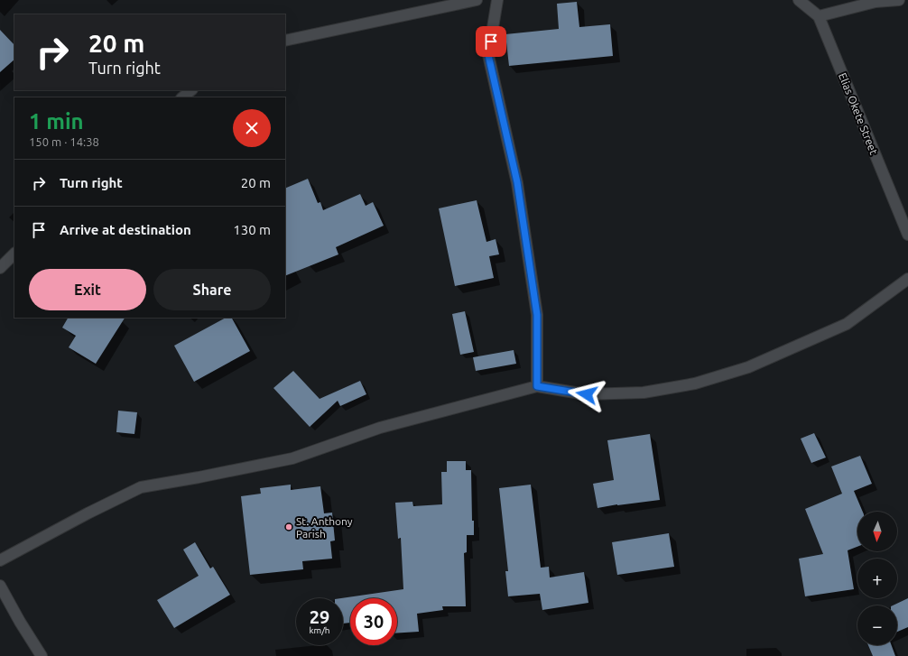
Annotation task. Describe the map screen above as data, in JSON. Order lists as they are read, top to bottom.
{
  "streets": {
    "street": ["Elias Okete Street"]
  },
  "places": ["St. Anthony Parish"],
  "north": "bottom",
  "page": {
    "turn": ["20 m", "Turn right"],
    "heading": ["1 min", "150 m · 14:38"],
    "list": [
      {
        "name": "Turn right",
        "value": "20 m"
      },
      {
        "name": "Arrive at destination",
        "value": "130 m"
      }
    ],
    "buttons": ["Exit", "Share"],
    "map_buttons": ["+", "−"],
    "speed": "29 km/h",
    "limit": "30"
  }
}
